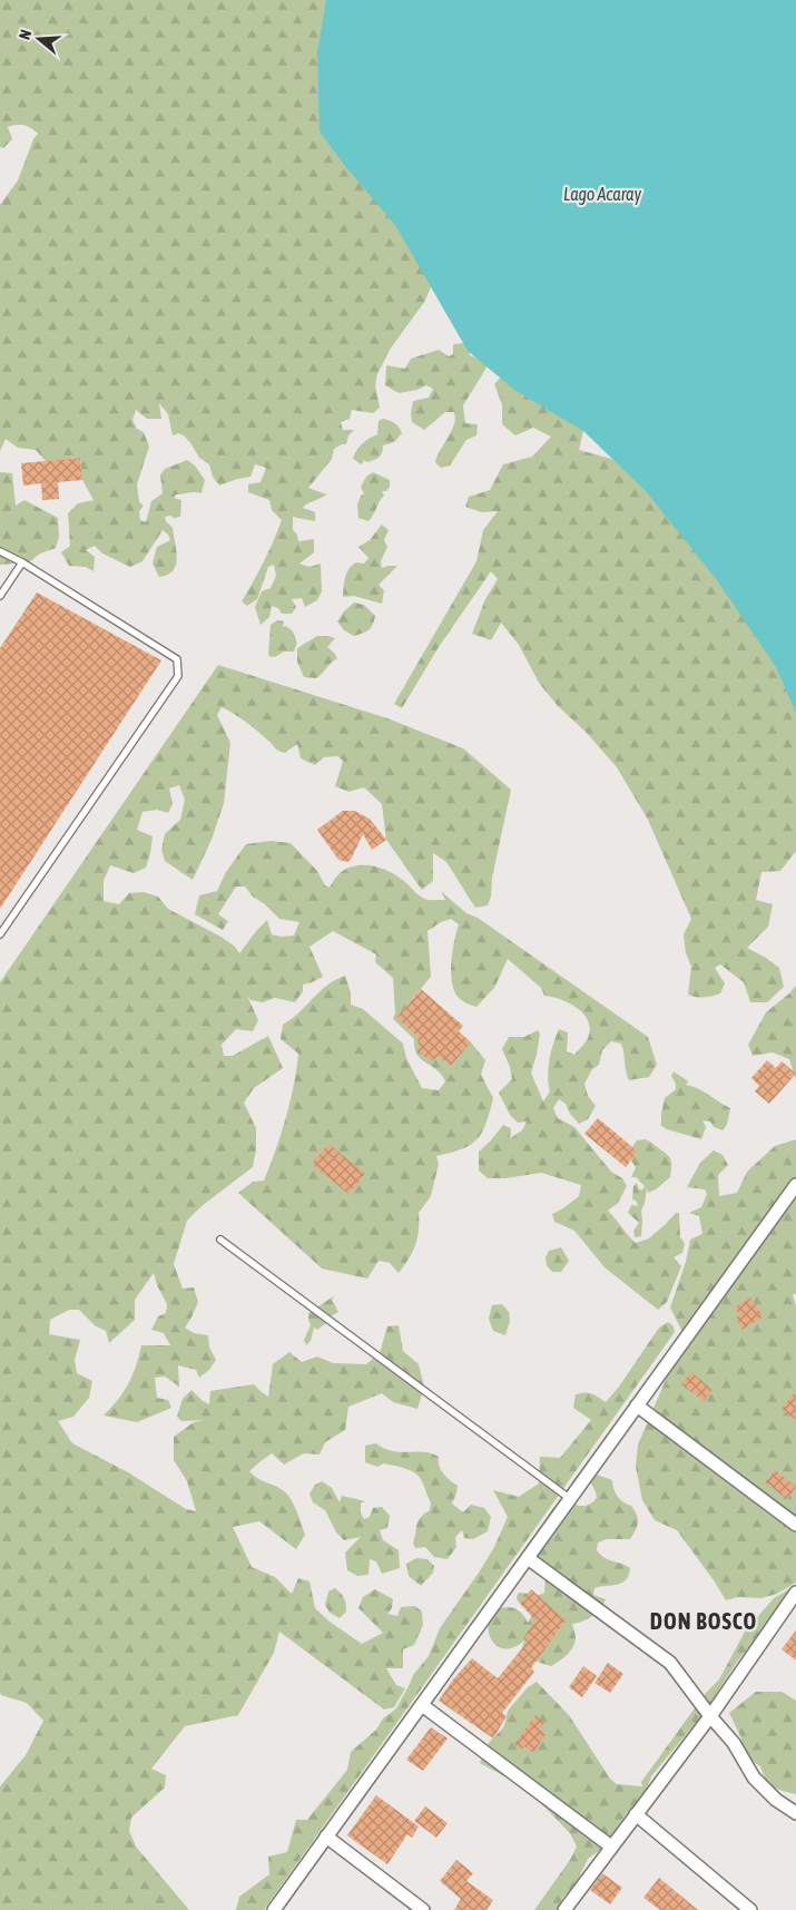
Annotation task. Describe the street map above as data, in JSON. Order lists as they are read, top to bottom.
{
  "districts": ["DON BOSCO"],
  "water": ["Lago Acaray"],
  "north": "left"
}
